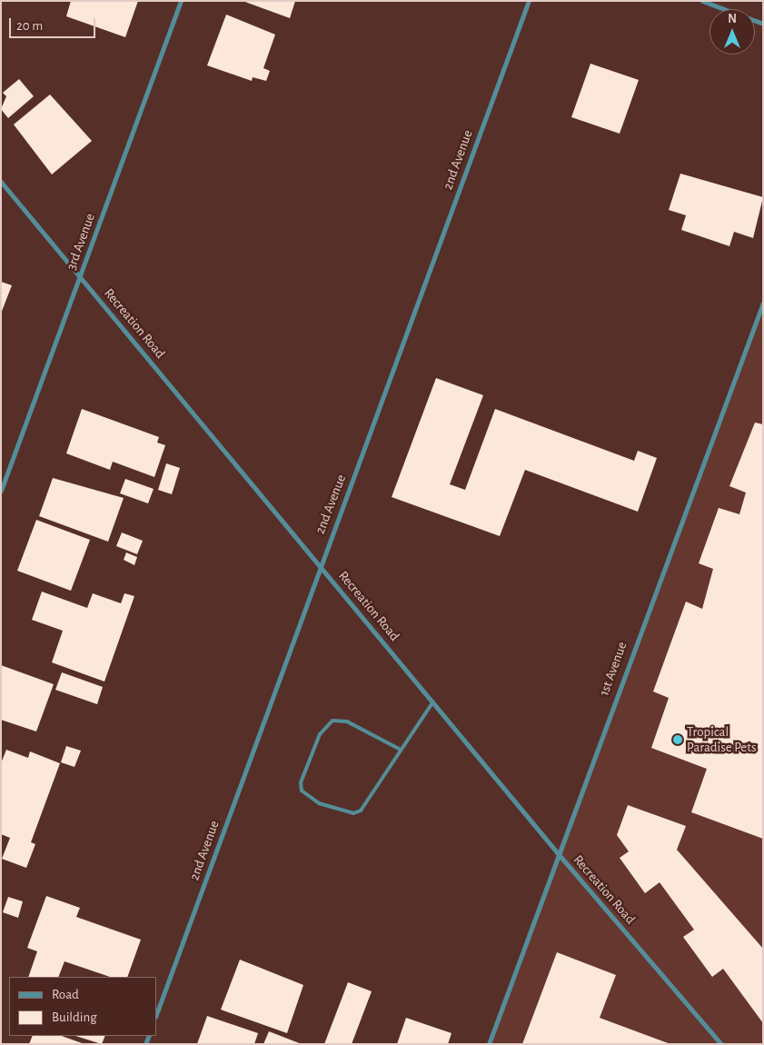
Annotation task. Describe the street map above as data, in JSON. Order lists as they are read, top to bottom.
{
  "streets": {
    "street": [
      "2nd Avenue",
      "3rd Avenue",
      "Recreation Road",
      "1st Avenue"
    ]
  },
  "crossings": [
    ["2nd Avenue", "Recreation Road"],
    ["3rd Avenue", "Recreation Road"],
    ["Recreation Road", "1st Avenue"]
  ],
  "places": ["Tropical Paradise Pets"],
  "legend": ["Road", "Building"],
  "scale_bar": "20 m",
  "north": "top"
}
